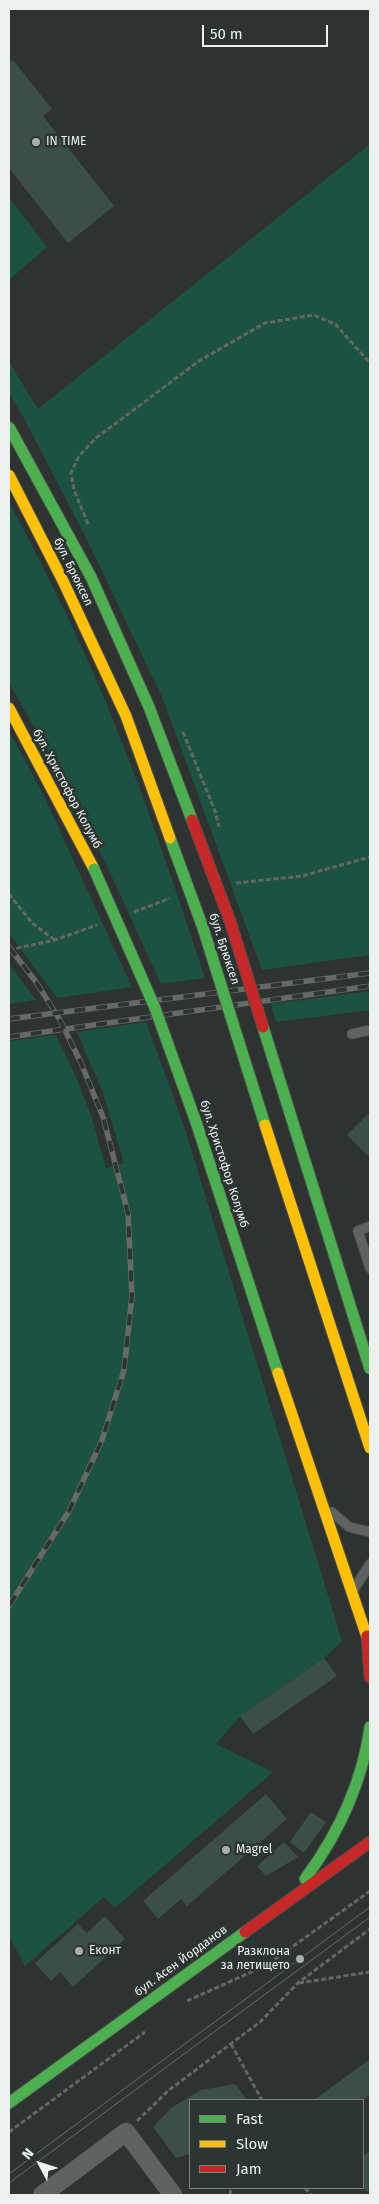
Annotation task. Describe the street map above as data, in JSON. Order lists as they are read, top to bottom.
{
  "streets": {
    "main road": ["бул. Брюксел", "бул. Христофор Колумб", "бул. Асен Йорданов"]
  },
  "places": [
    "IN TIME",
    "Magrel",
    "Еконт",
    "Разклона за летището"
  ],
  "legend": ["Fast", "Slow", "Jam"],
  "scale_bar": "50 m",
  "north": "top left"
}
